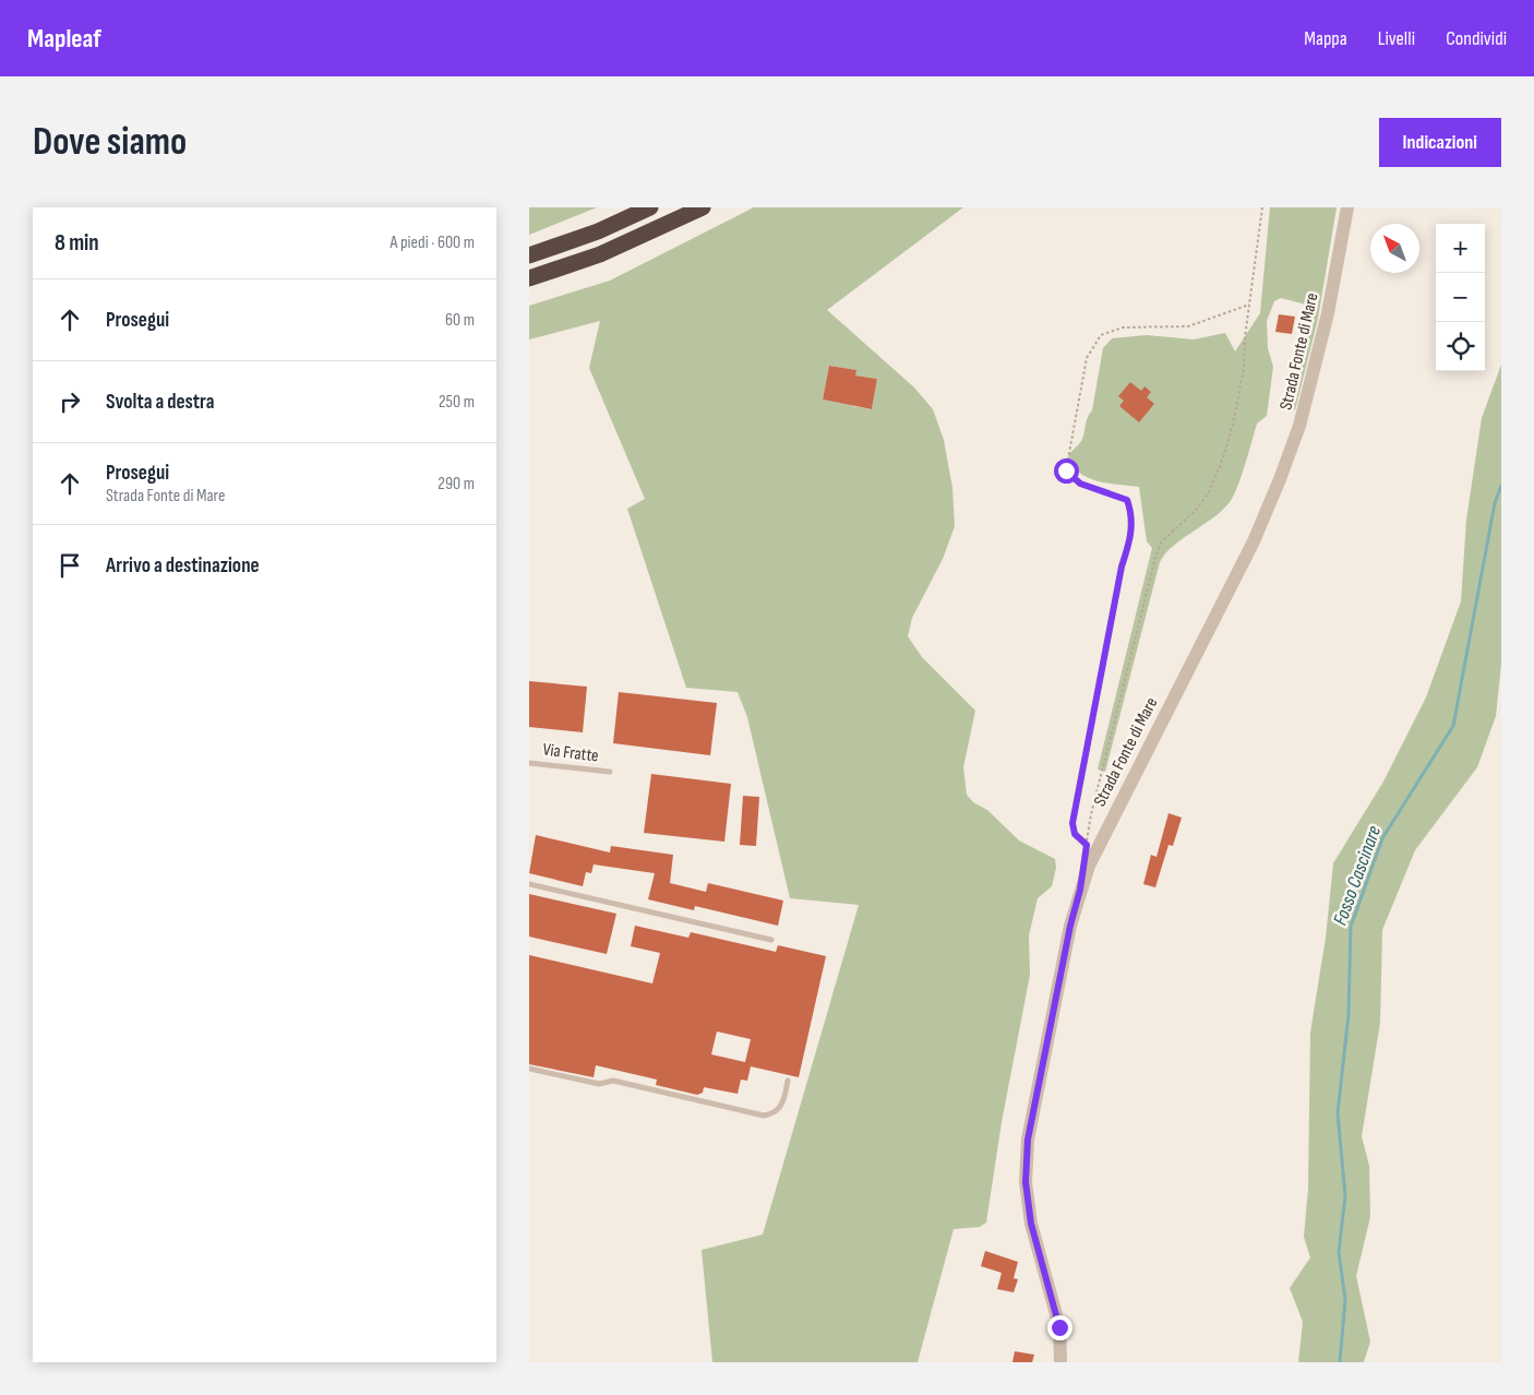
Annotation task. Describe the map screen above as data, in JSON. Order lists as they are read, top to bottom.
{
  "streets": {
    "street": ["Strada Fonte di Mare"],
    "lane": ["Via Fratte"]
  },
  "water": ["Fosso Cascinare"],
  "north": "top left",
  "page": {
    "header": "Mapleaf",
    "nav": ["Mappa", "Livelli", "Condividi"],
    "buttons": "Indicazioni",
    "title": "Dove siamo",
    "heading": ["8 min", "A piedi · 600 m"],
    "map_buttons": ["+", "−"],
    "list": [
      ["Prosegui", "60 m"],
      ["Svolta a destra", "250 m"],
      ["Prosegui", "Strada Fonte di Mare", "290 m"],
      "Arrivo a destinazione"
    ]
  }
}
